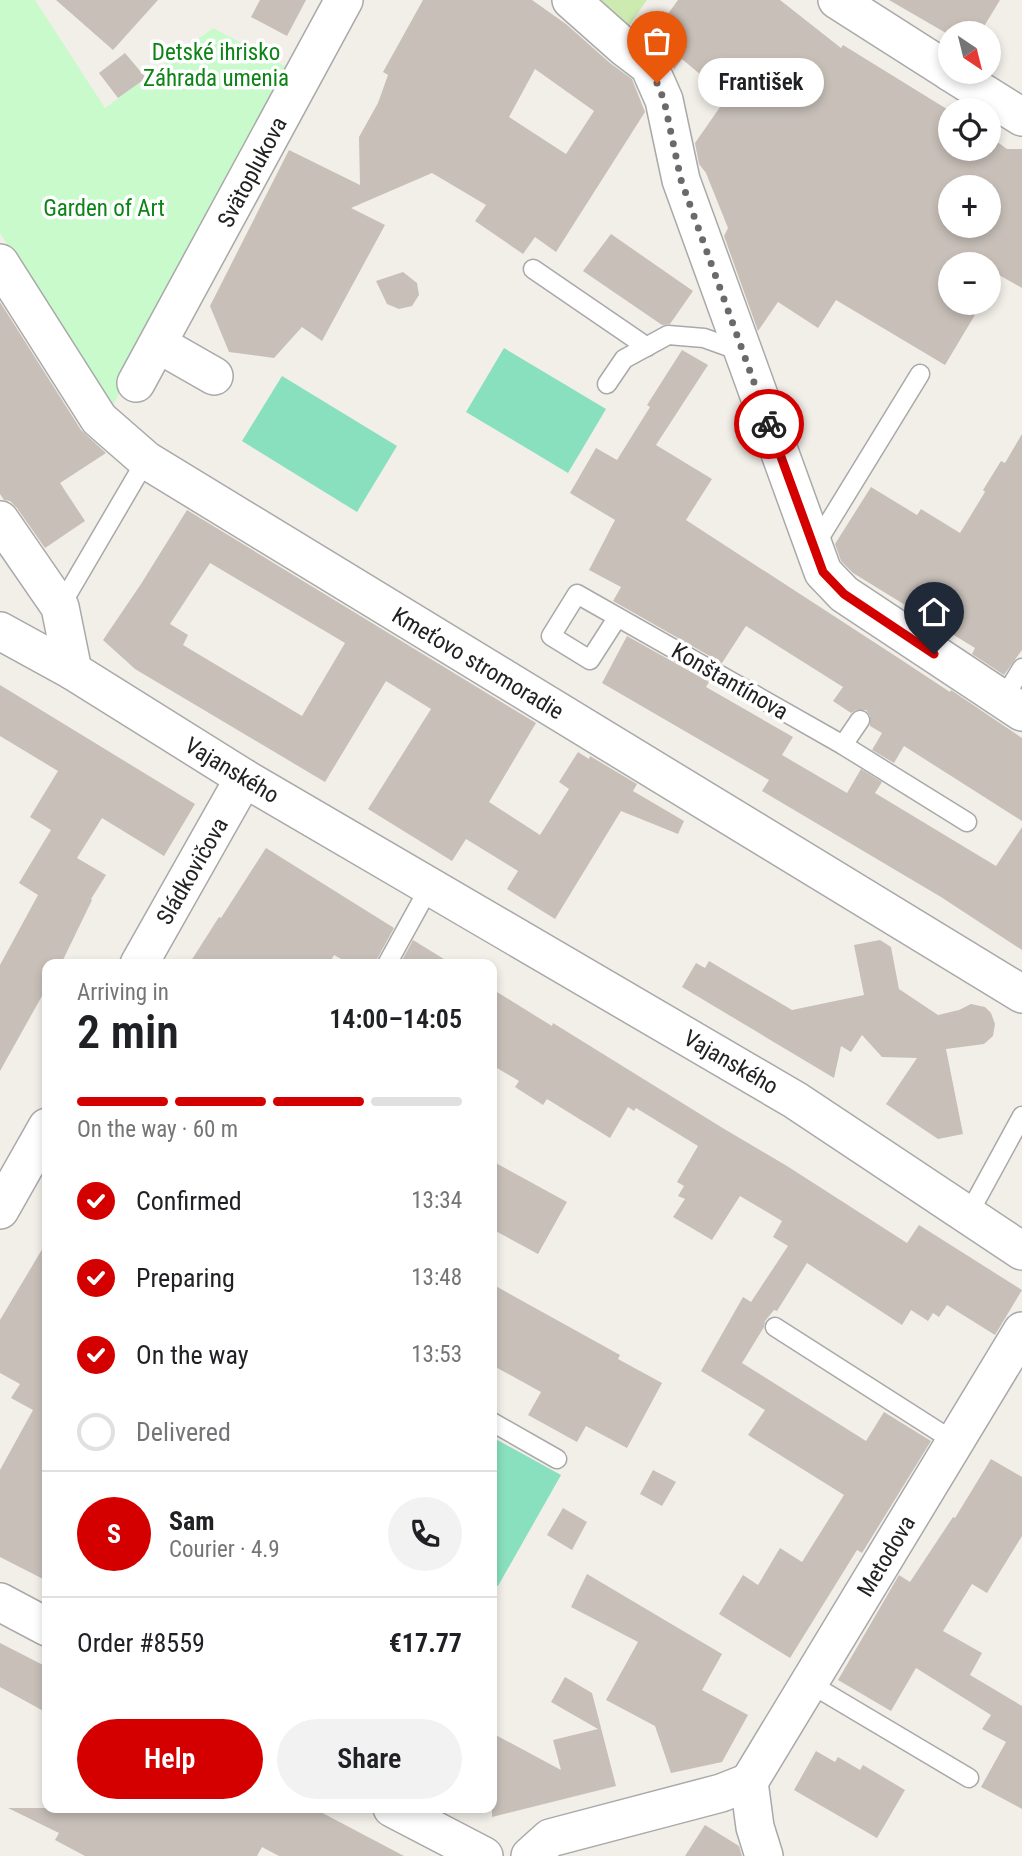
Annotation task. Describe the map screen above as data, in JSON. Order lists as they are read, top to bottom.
{
  "streets": {
    "street": [
      "Svätoplukova",
      "Kmeťovo stromoradie",
      "Vajanského",
      "Sládkovičova",
      "Metodova"
    ],
    "lane": ["Konštantínova"]
  },
  "crossings": [
    ["Vajanského", "Sládkovičova"]
  ],
  "parks": ["Detské ihrisko Záhrada umenia", "Garden of Art"],
  "places": ["František"],
  "north": "bottom right",
  "page": {
    "map_buttons": ["+", "−"],
    "bubble": "František",
    "heading": ["2 min", "Arriving in", "14:00–14:05"],
    "panel": [
      "Sam",
      "Courier · 4.9",
      "Order #8559",
      "€17.77"
    ],
    "bar": "On the way · 60 m",
    "list": [
      ["Confirmed", "13:34"],
      ["Preparing", "13:48"],
      ["On the way", "13:53"],
      "Delivered"
    ],
    "round": "S",
    "buttons": ["Help", "Share"]
  }
}
